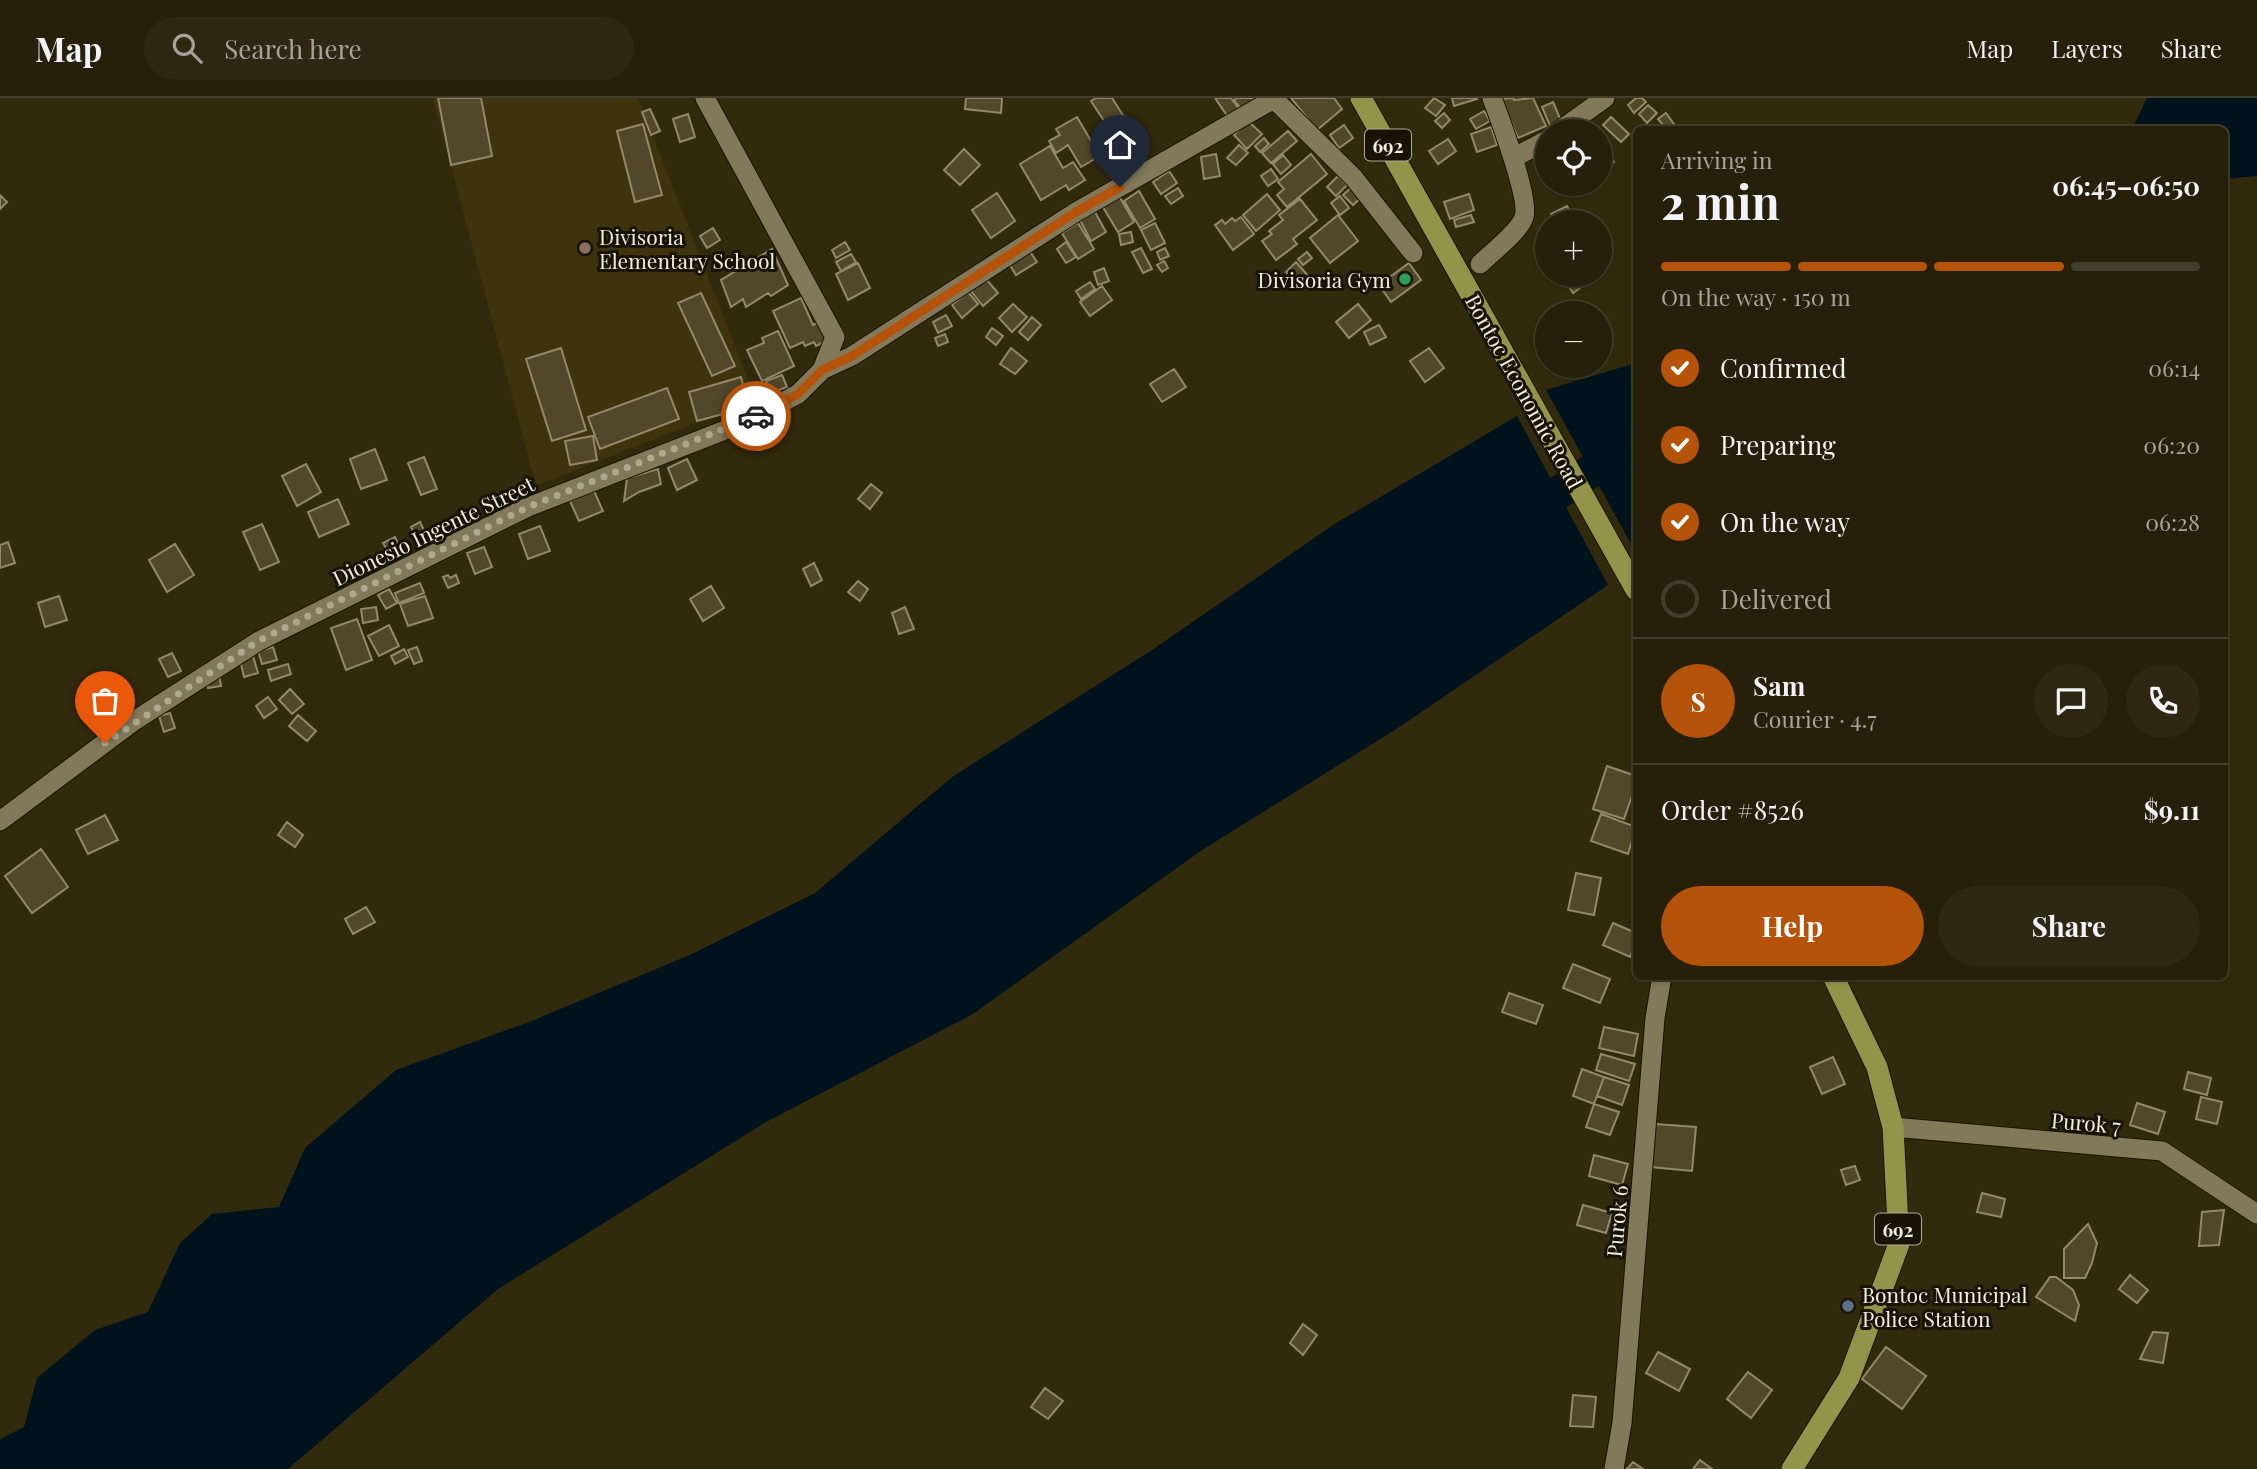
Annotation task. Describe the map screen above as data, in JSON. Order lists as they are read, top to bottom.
{
  "streets": {
    "main road": ["692", "Bontoc Economic Road"],
    "street": ["Dionesio Ingente Street", "Purok 7", "Purok 6"]
  },
  "crossings": [
    ["692", "Purok 7"]
  ],
  "places": ["Divisoria Elementary School", "Divisoria Gym", "Bontoc Municipal Police Station"],
  "page": {
    "header": "Map",
    "search": "Search here",
    "nav": ["Map", "Layers", "Share"],
    "map_buttons": ["+", "−"],
    "heading": ["2 min", "Arriving in", "06:45–06:50"],
    "panel": [
      "Sam",
      "Courier · 4.7",
      "Order #8526",
      "$9.11"
    ],
    "bar": "On the way · 150 m",
    "list": [
      ["Confirmed", "06:14"],
      ["Preparing", "06:20"],
      ["On the way", "06:28"],
      "Delivered"
    ],
    "round": "S",
    "buttons": ["Help", "Share"]
  }
}
